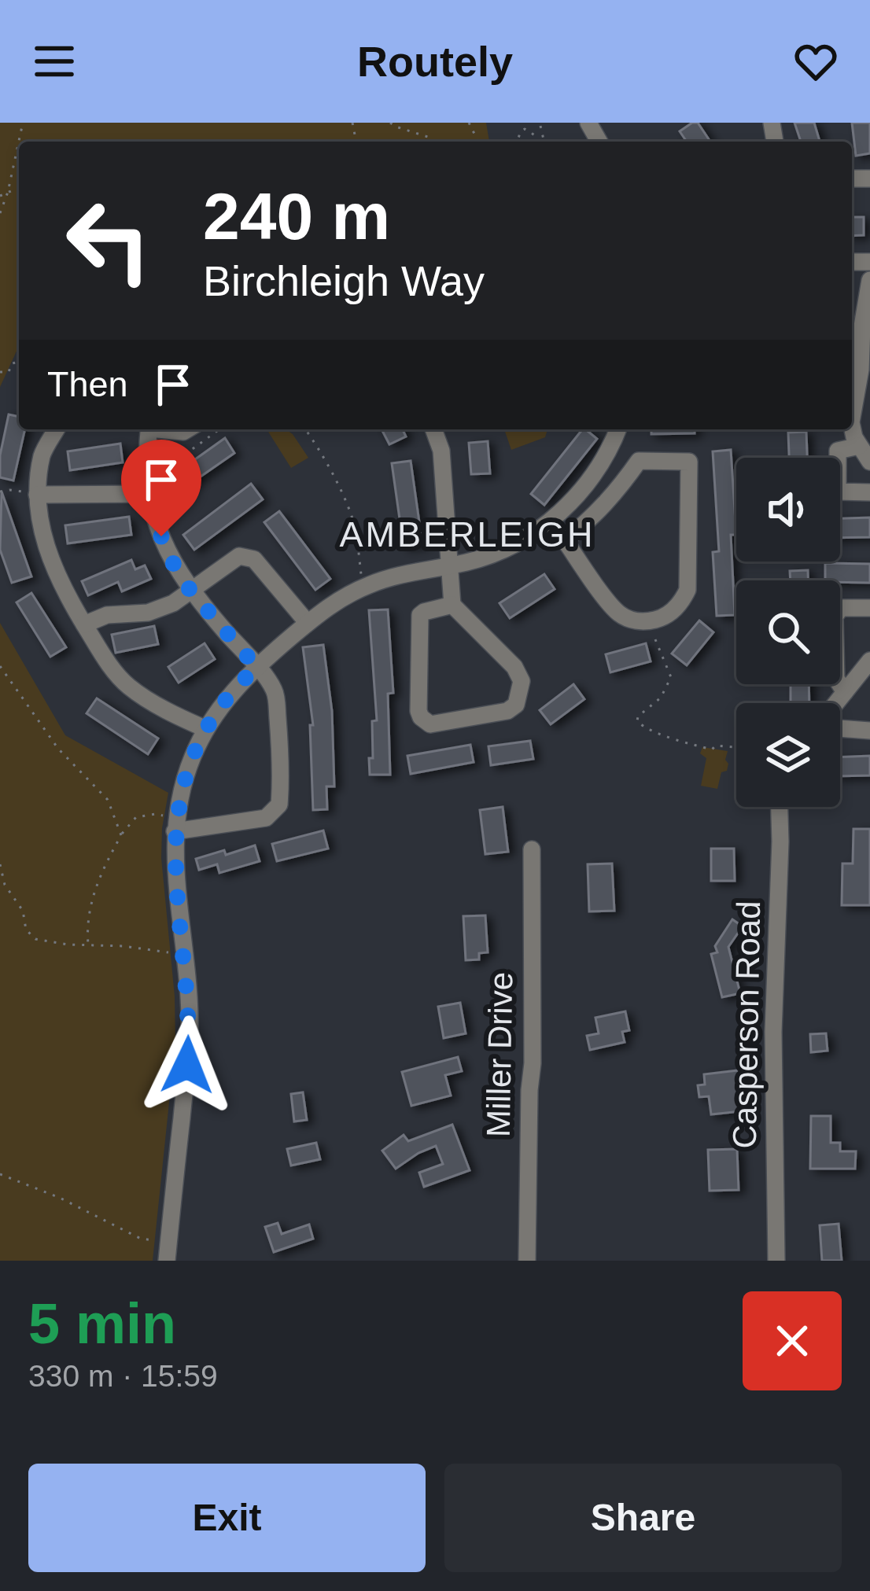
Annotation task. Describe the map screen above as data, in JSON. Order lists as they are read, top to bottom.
{
  "streets": {
    "street": ["Casperson Road", "Miller Drive"]
  },
  "districts": ["AMBERLEIGH"],
  "page": {
    "header": "Routely",
    "turn": ["240 m", "Birchleigh Way"],
    "then": "Then",
    "heading": ["5 min", "330 m · 15:59"],
    "buttons": ["Exit", "Share"]
  }
}
